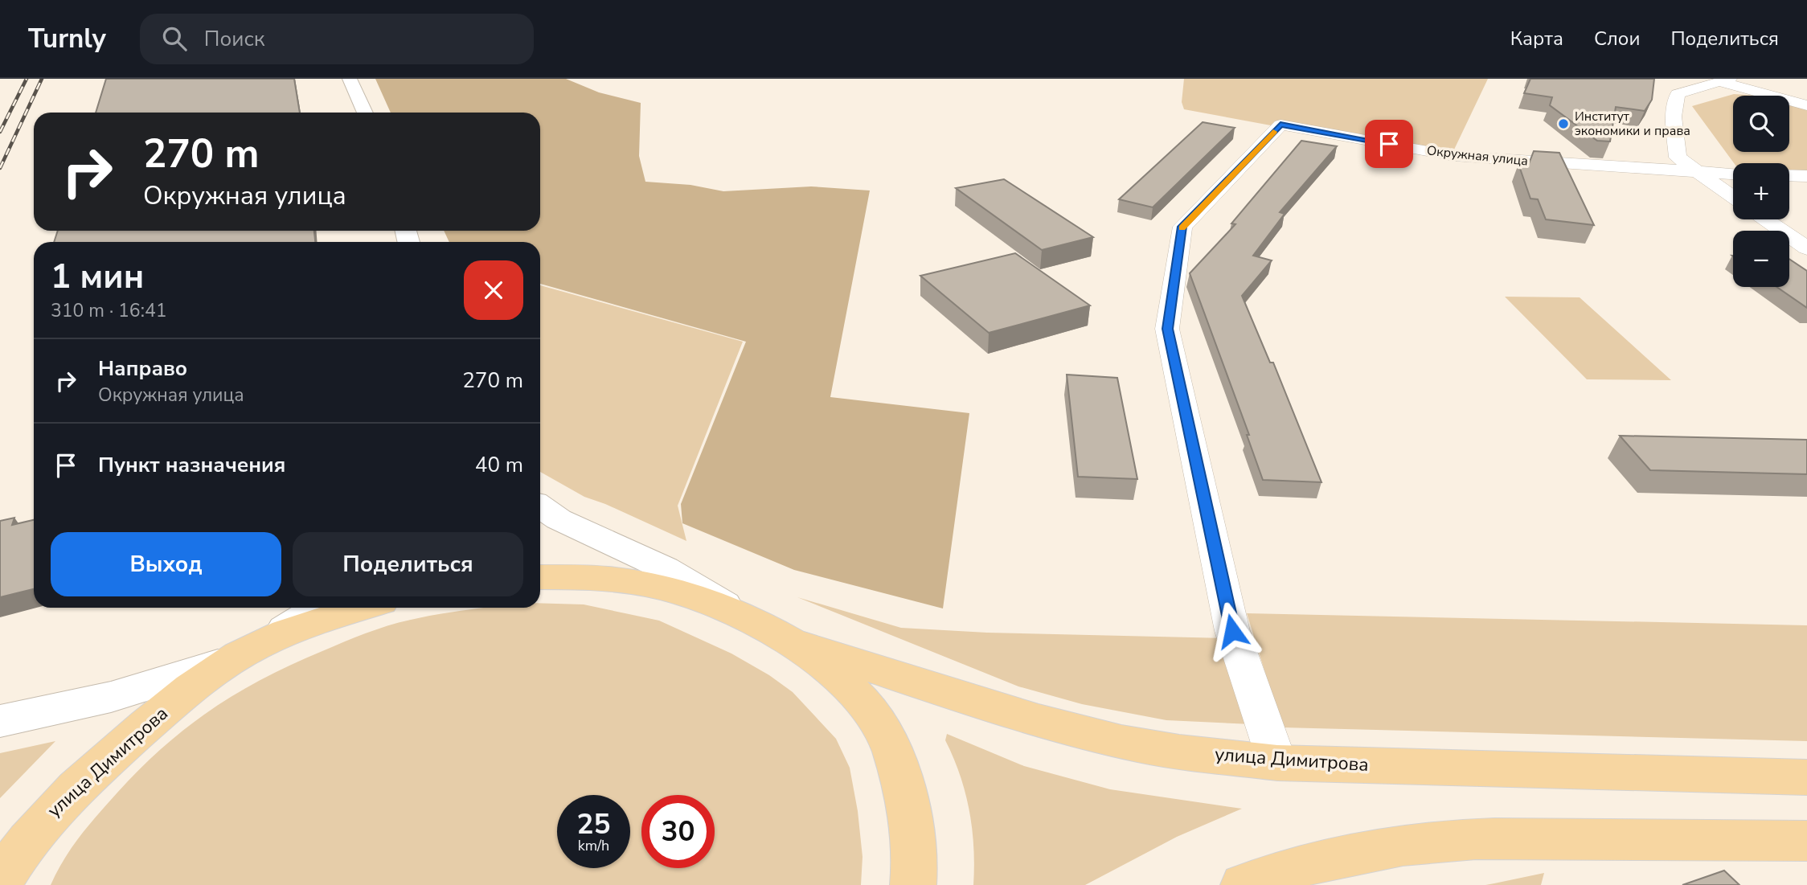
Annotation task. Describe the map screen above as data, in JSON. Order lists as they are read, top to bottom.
{
  "streets": {
    "main road": ["улица Димитрова"],
    "street": ["Окружная улица"]
  },
  "places": ["Институт экономики и права"],
  "page": {
    "header": "Turnly",
    "search": "Поиск",
    "nav": ["Карта", "Слои", "Поделиться"],
    "map_buttons": ["+", "−"],
    "turn": ["270 m", "Окружная улица"],
    "heading": ["1 мин", "310 m · 16:41"],
    "list": [
      {
        "name": "Направо",
        "note": "Окружная улица",
        "value": "270 m"
      },
      {
        "name": "Пункт назначения",
        "value": "40 m"
      }
    ],
    "buttons": ["Выход", "Поделиться"],
    "speed": "25 km/h",
    "limit": "30"
  }
}
